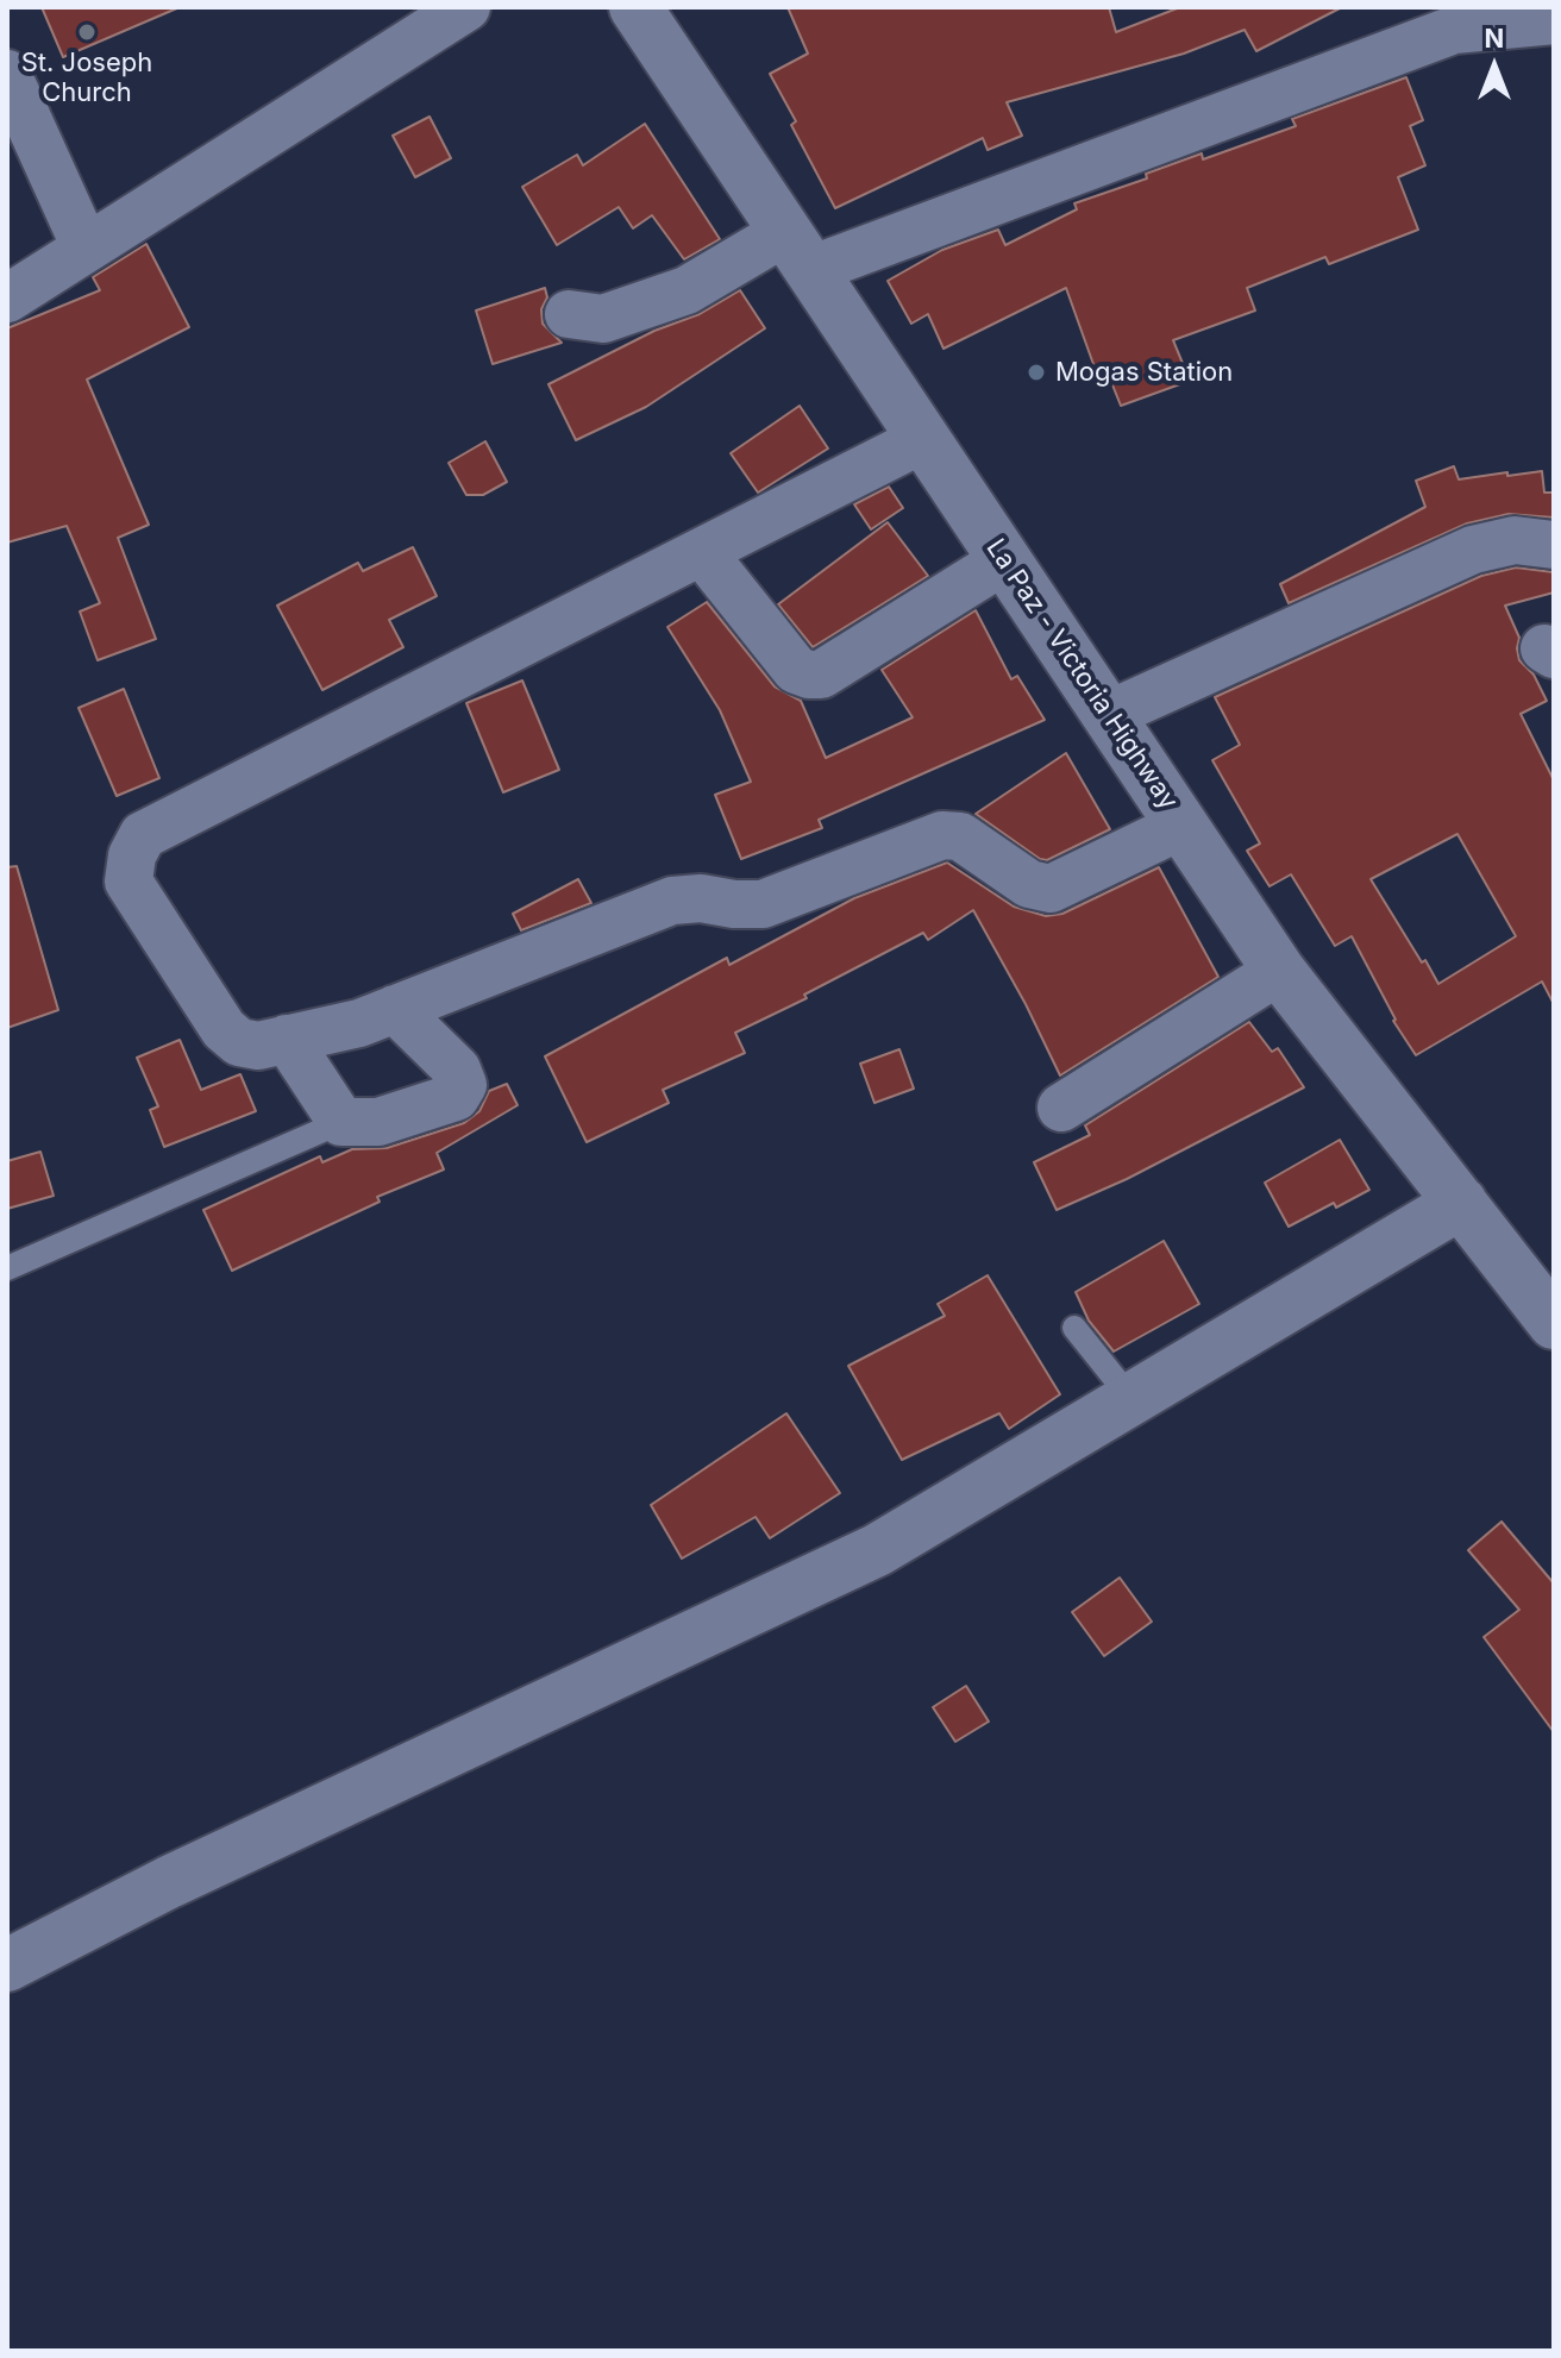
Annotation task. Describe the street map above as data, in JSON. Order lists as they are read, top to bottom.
{
  "streets": {
    "street": ["La Paz - Victoria Highway"]
  },
  "places": ["St. Joseph Church", "Mogas Station"],
  "north": "top"
}
